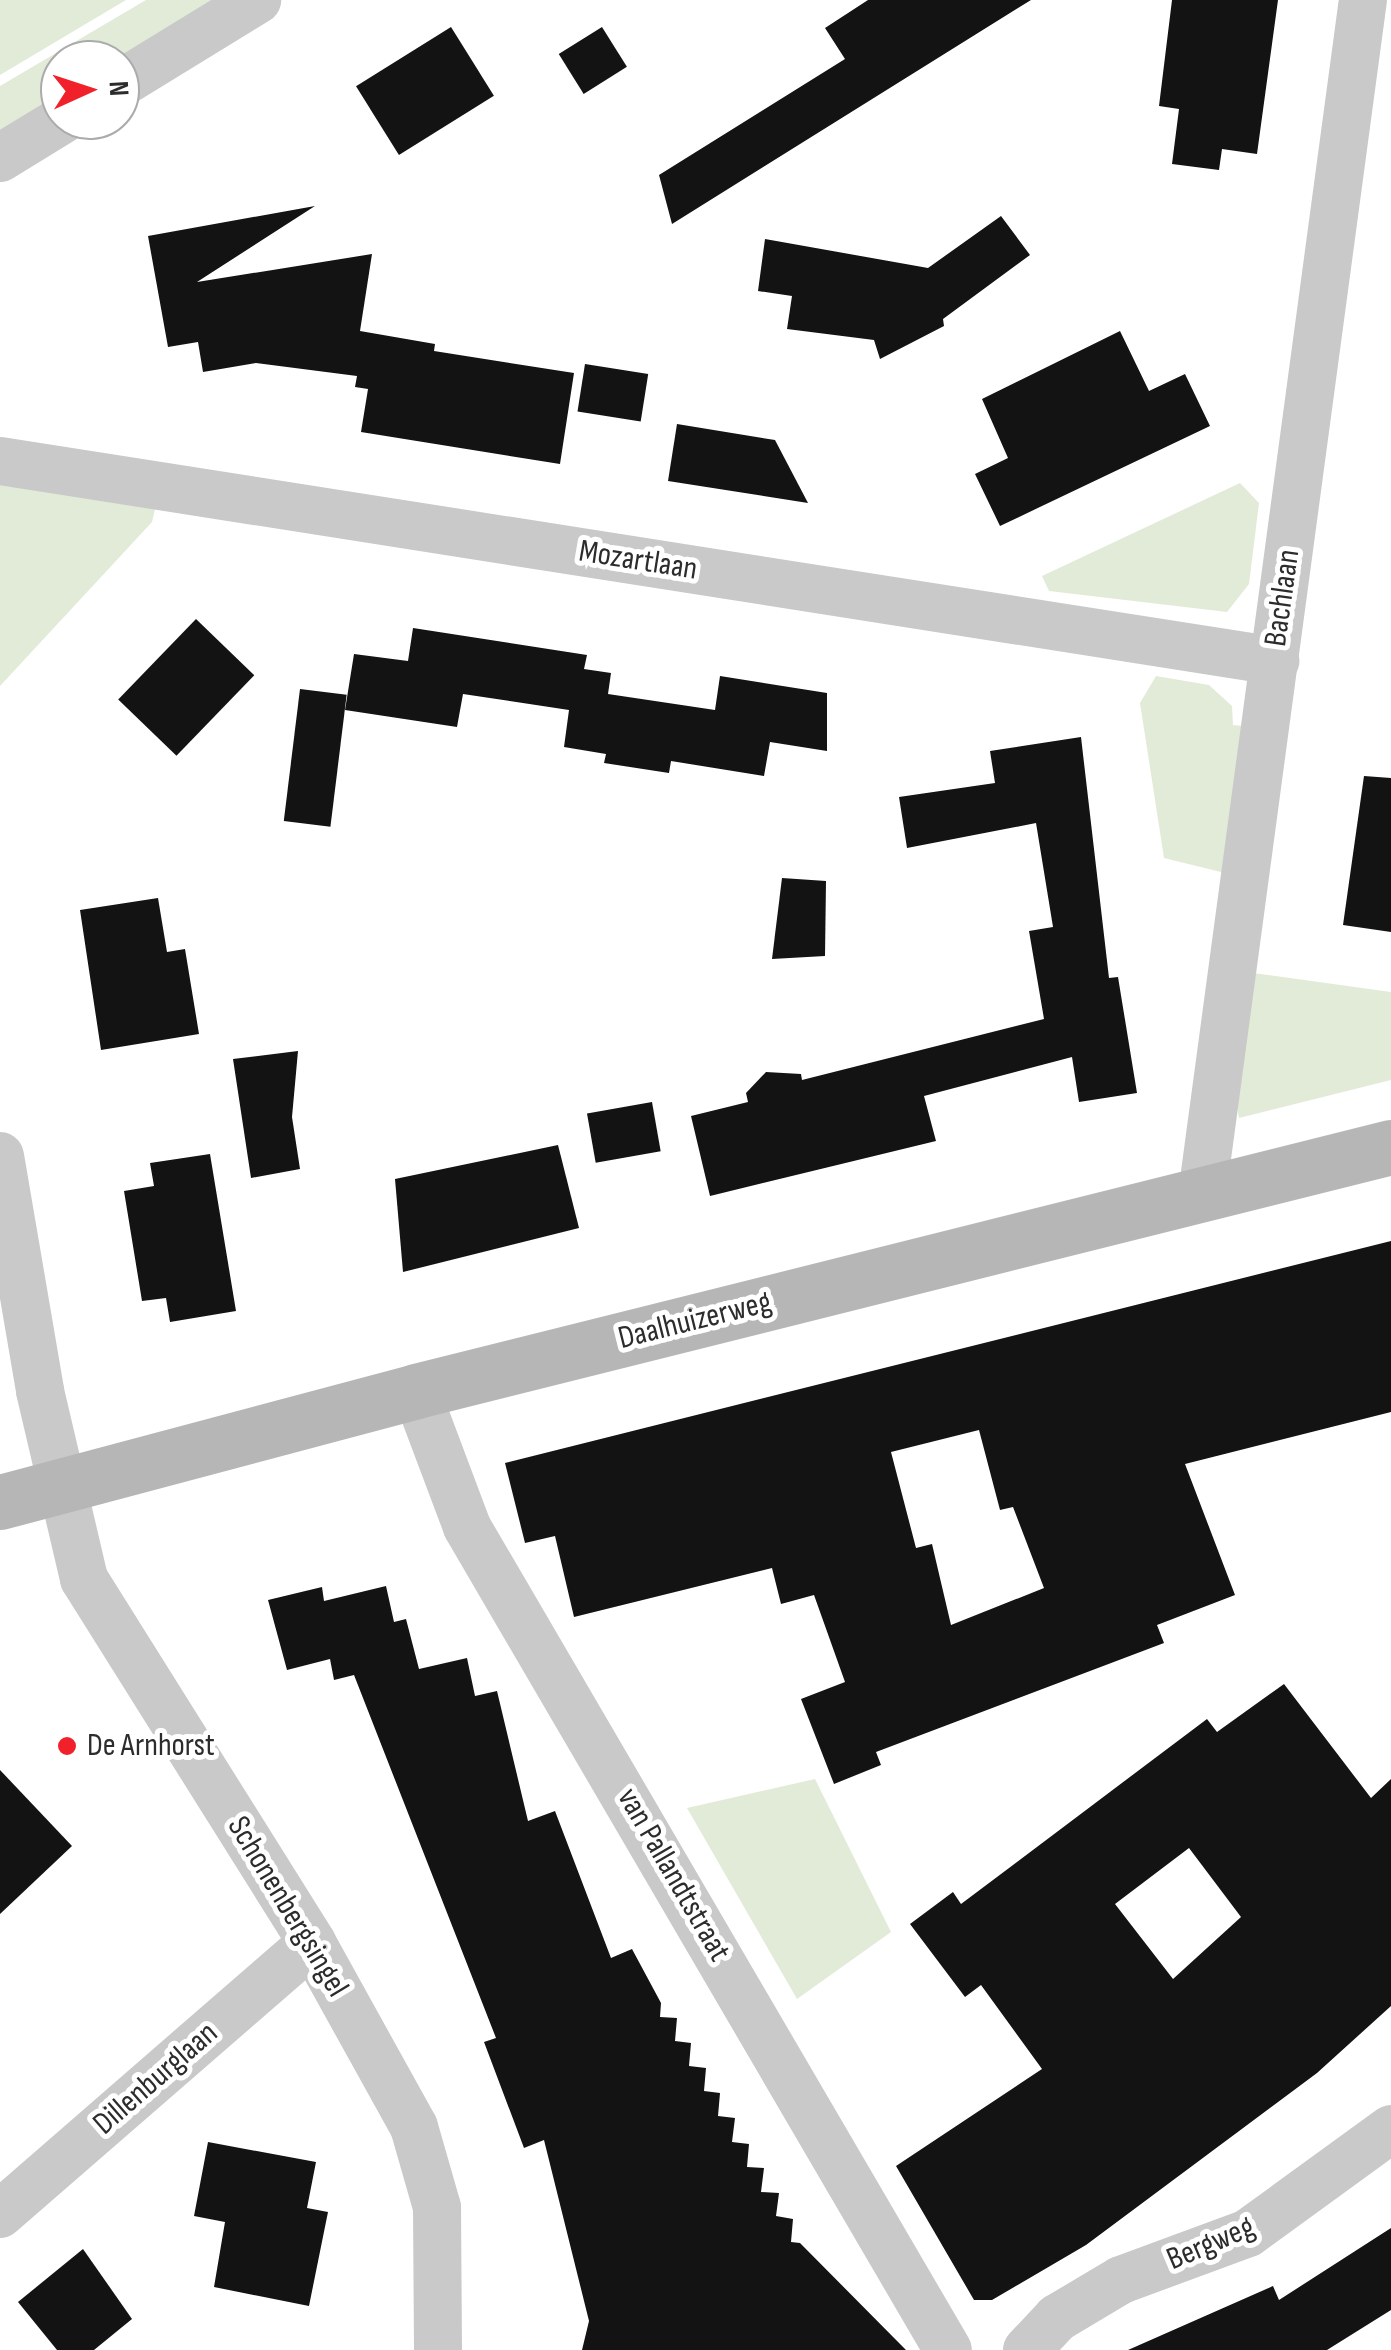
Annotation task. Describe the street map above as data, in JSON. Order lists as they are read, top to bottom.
{
  "streets": {
    "main road": ["Daalhuizerweg"],
    "street": [
      "Mozartlaan",
      "Bachlaan",
      "van Pallandtstraat",
      "Schonenbergsingel",
      "Dillenburglaan",
      "Bergweg"
    ]
  },
  "crossings": [
    ["Mozartlaan", "Bachlaan"],
    ["Bachlaan", "Daalhuizerweg"],
    ["Daalhuizerweg", "van Pallandtstraat"],
    ["Daalhuizerweg", "Schonenbergsingel"],
    ["Schonenbergsingel", "Dillenburglaan"]
  ],
  "places": ["De Arnhorst"],
  "north": "right"
}
